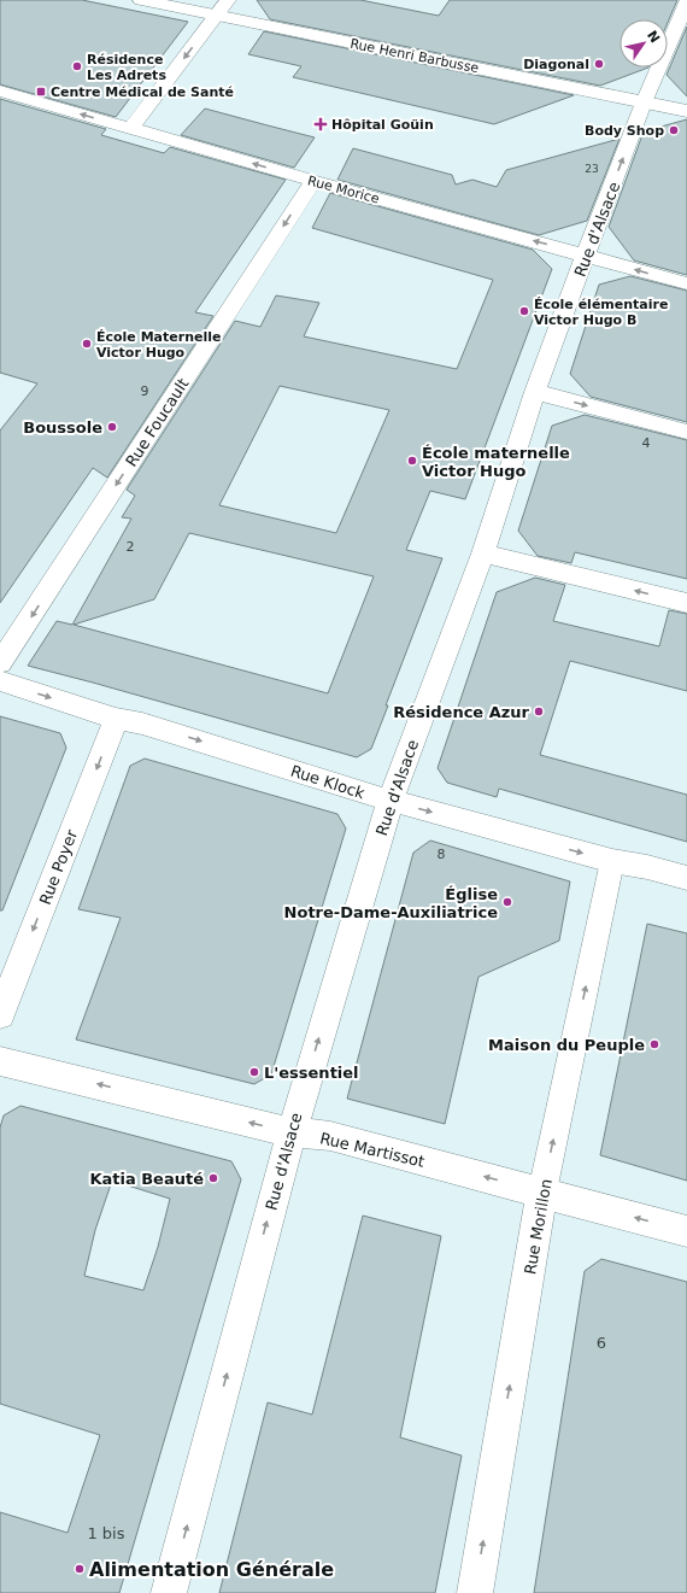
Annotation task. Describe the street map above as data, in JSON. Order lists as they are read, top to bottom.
{
  "streets": {
    "street": [
      "Rue Henri Barbusse",
      "Rue Morice",
      "Rue d'Alsace",
      "Rue Foucault",
      "Rue Klock",
      "Rue Poyer",
      "Rue Martissot",
      "Rue Morillon"
    ]
  },
  "crossings": [
    ["Rue Henri Barbusse", "Rue d'Alsace"],
    ["Rue Morice", "Rue d'Alsace"],
    ["Rue Morice", "Rue Foucault"],
    ["Rue d'Alsace", "Rue Klock"],
    ["Rue d'Alsace", "Rue Martissot"],
    ["Rue Klock", "Rue Poyer"],
    ["Rue Klock", "Rue Morillon"],
    ["Rue Martissot", "Rue Morillon"]
  ],
  "one_way": [
    "Rue Morice",
    "Rue d'Alsace",
    "Rue Foucault",
    "Rue Klock",
    "Rue Poyer",
    "Rue Martissot",
    "Rue Morillon"
  ],
  "places": {
    "other": [
      "Diagonal",
      "Résidence Les Adrets",
      "Body Shop",
      "École élémentaire Victor Hugo B",
      "École Maternelle Victor Hugo",
      "Boussole",
      "École maternelle Victor Hugo",
      "Résidence Azur",
      "Église Notre-Dame-Auxiliatrice",
      "Maison du Peuple",
      "L'essentiel",
      "Katia Beauté",
      "Alimentation Générale"
    ],
    "transit": ["Centre Médical de Santé"],
    "health": ["Hôpital Goüin"]
  },
  "house_numbers": [
    "23",
    "9",
    "4",
    "2",
    "8",
    "6",
    "1 bis"
  ],
  "north": "top right"
}
